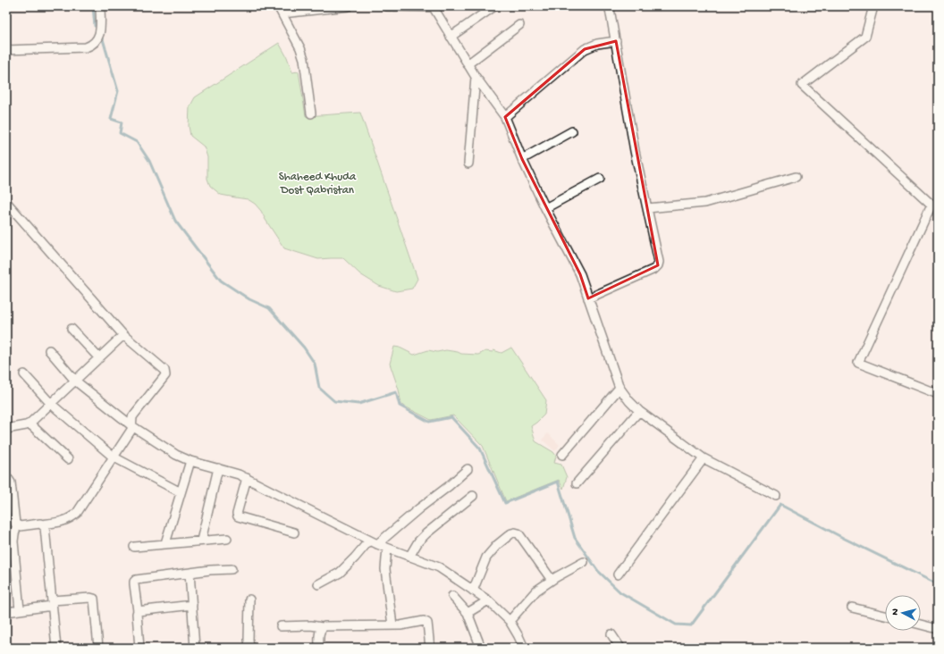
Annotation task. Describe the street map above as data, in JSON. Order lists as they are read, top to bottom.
{
  "parks": ["Shaheed Khuda Dost Qabristan"],
  "north": "left"
}
